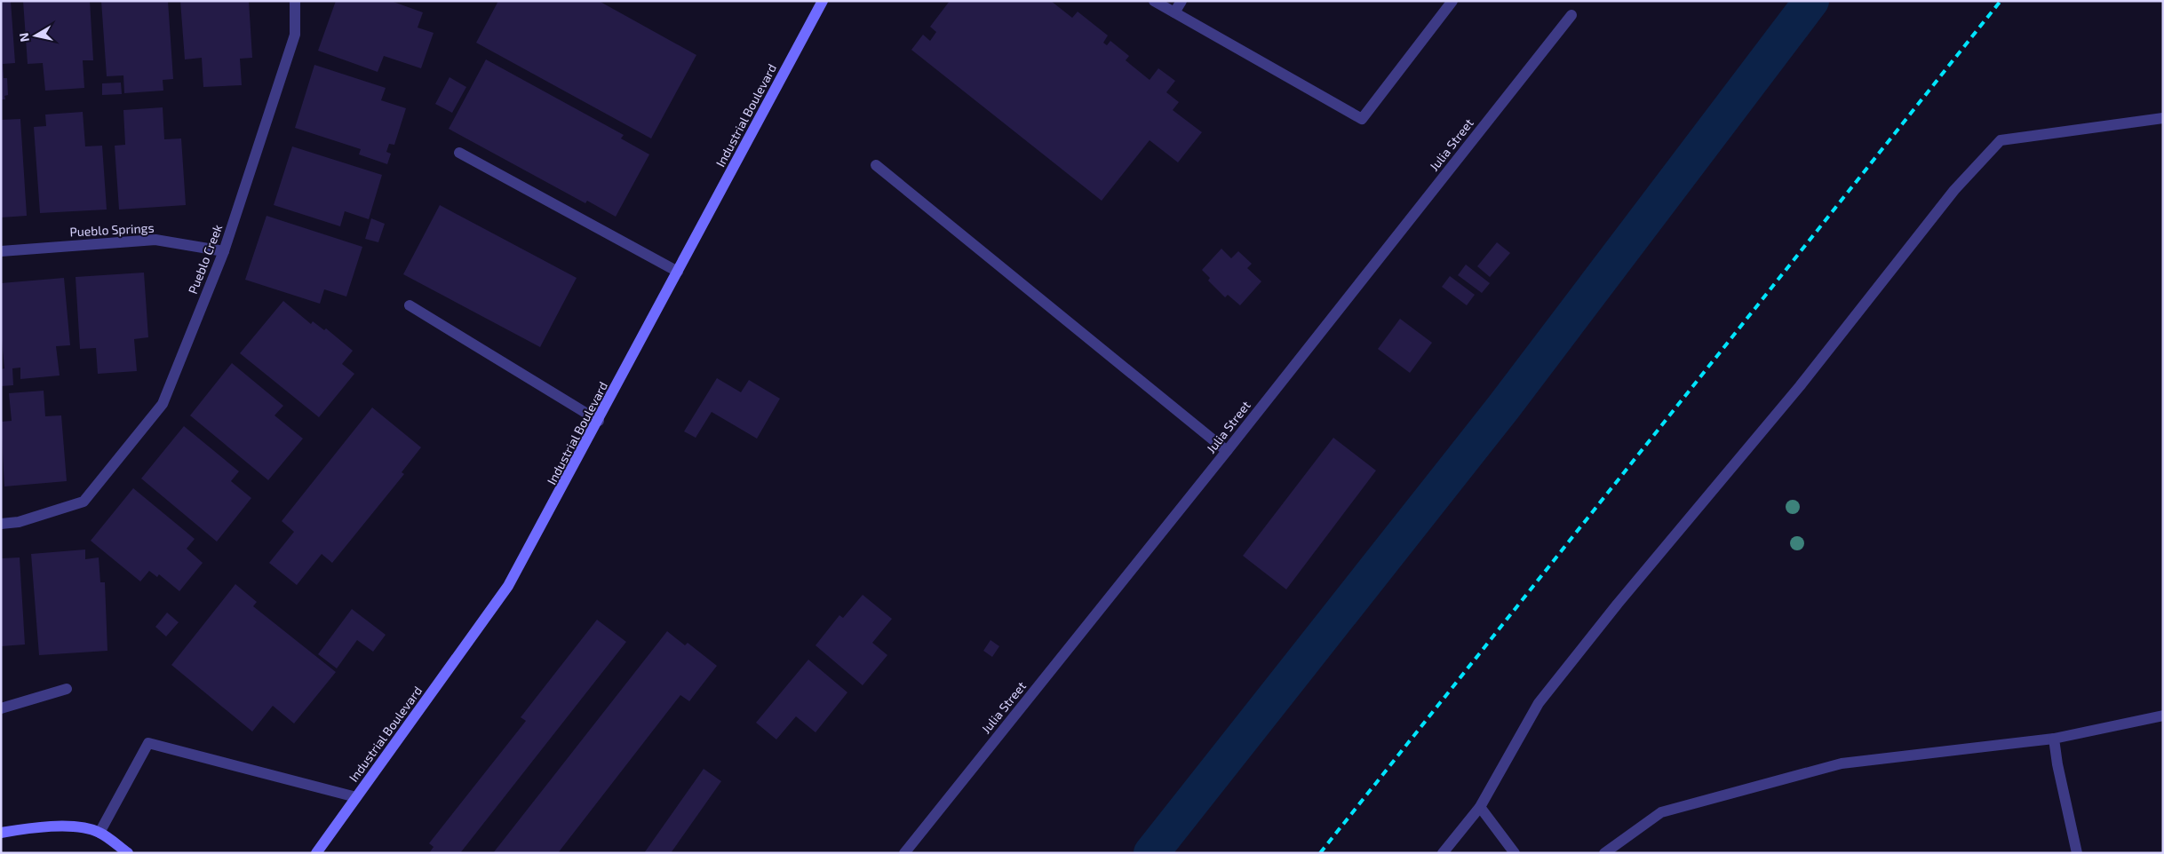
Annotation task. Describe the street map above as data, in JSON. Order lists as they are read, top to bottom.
{
  "streets": {
    "main road": ["Industrial Boulevard"],
    "street": ["Julia Street", "Pueblo Springs", "Pueblo Creek"]
  },
  "crossings": [
    ["Pueblo Springs", "Pueblo Creek"]
  ],
  "north": "left"
}
